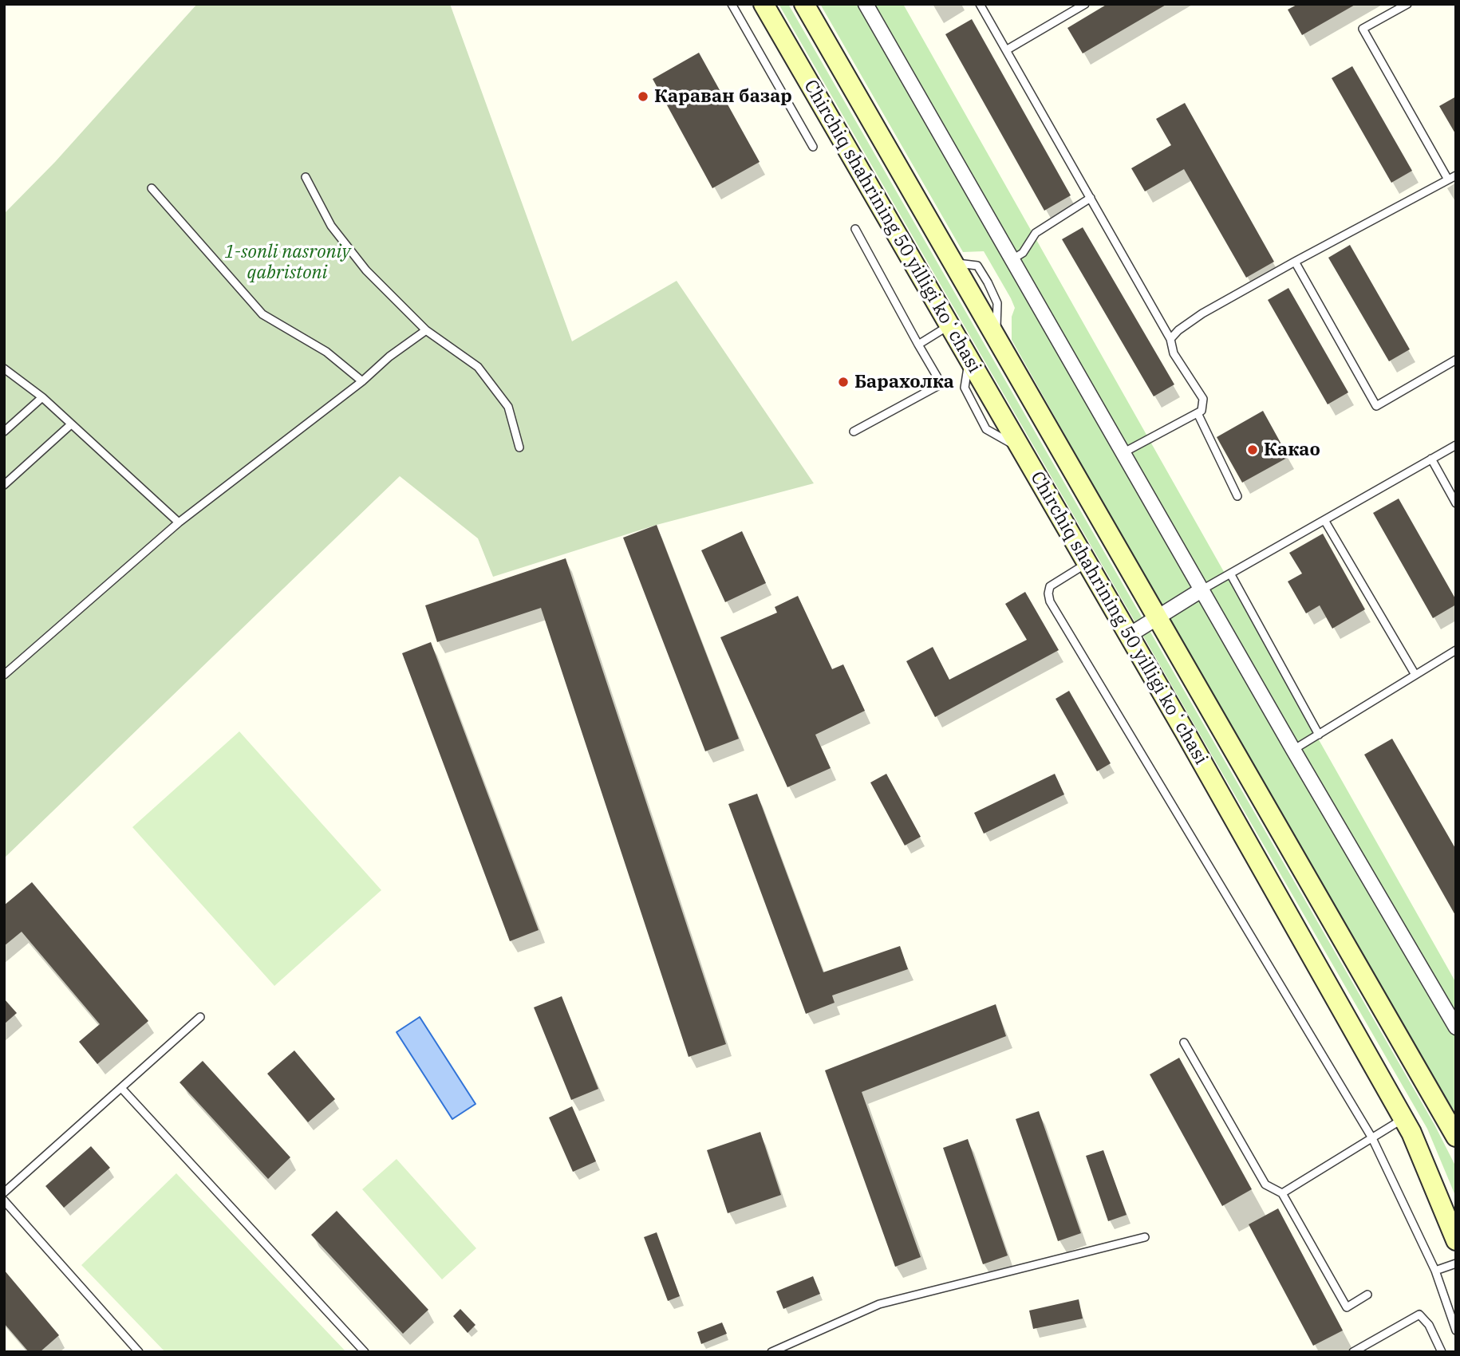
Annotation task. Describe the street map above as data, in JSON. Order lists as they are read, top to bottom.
{
  "streets": {
    "main road": ["Chirchiq shahrining 50 yilligi koʻchasi"]
  },
  "parks": ["1-sonli nasroniy qabristoni"],
  "places": ["Караван базар", "Барахолка", "Какао"]
}
